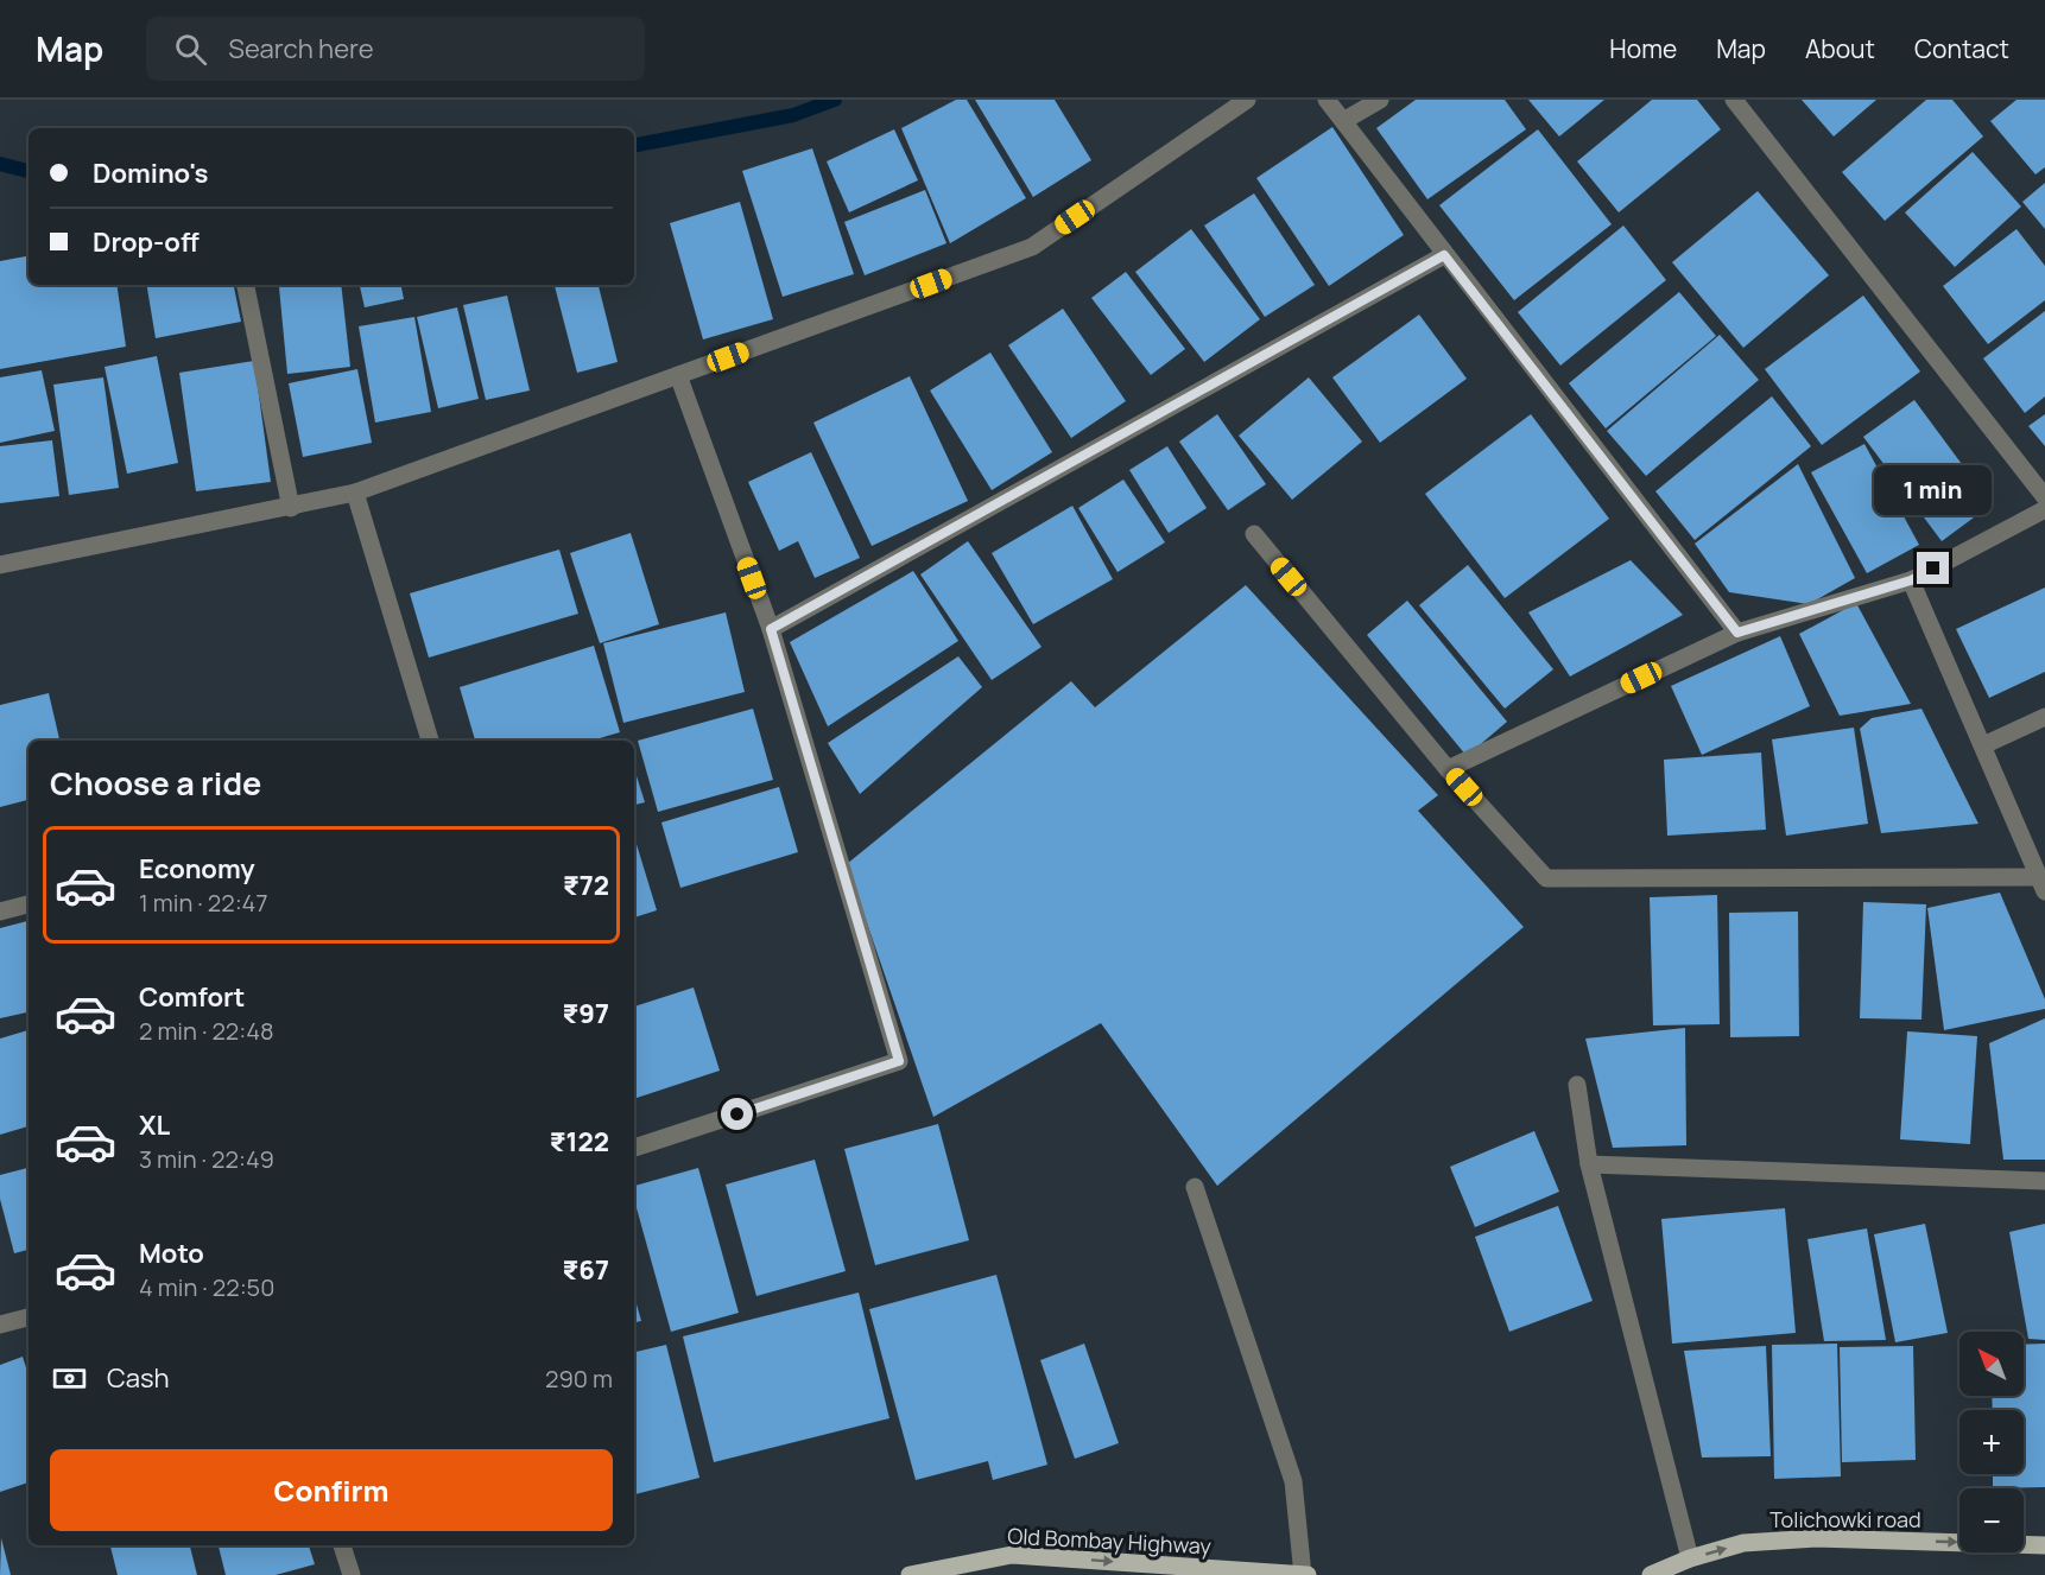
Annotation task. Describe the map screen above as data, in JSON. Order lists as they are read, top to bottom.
{
  "streets": {
    "main road": ["Tolichowki road", "Old Bombay Highway"]
  },
  "one_way": ["Tolichowki road", "Old Bombay Highway"],
  "north": "top left",
  "page": {
    "header": "Map",
    "search": "Search here",
    "nav": [
      "Home",
      "Map",
      "About",
      "Contact"
    ],
    "banner": ["Domino's", "Drop-off"],
    "bubble": "1 min",
    "heading": "Choose a ride",
    "list": [
      {
        "name": "Economy",
        "note": "1 min · 22:47",
        "value": "₹72"
      },
      {
        "name": "Comfort",
        "note": "2 min · 22:48",
        "value": "₹97"
      },
      {
        "name": "XL",
        "note": "3 min · 22:49",
        "value": "₹122"
      },
      {
        "name": "Moto",
        "note": "4 min · 22:50",
        "value": "₹67"
      }
    ],
    "map_buttons": ["+", "−"],
    "pay": ["Cash", "290 m"],
    "buttons": "Confirm"
  }
}
